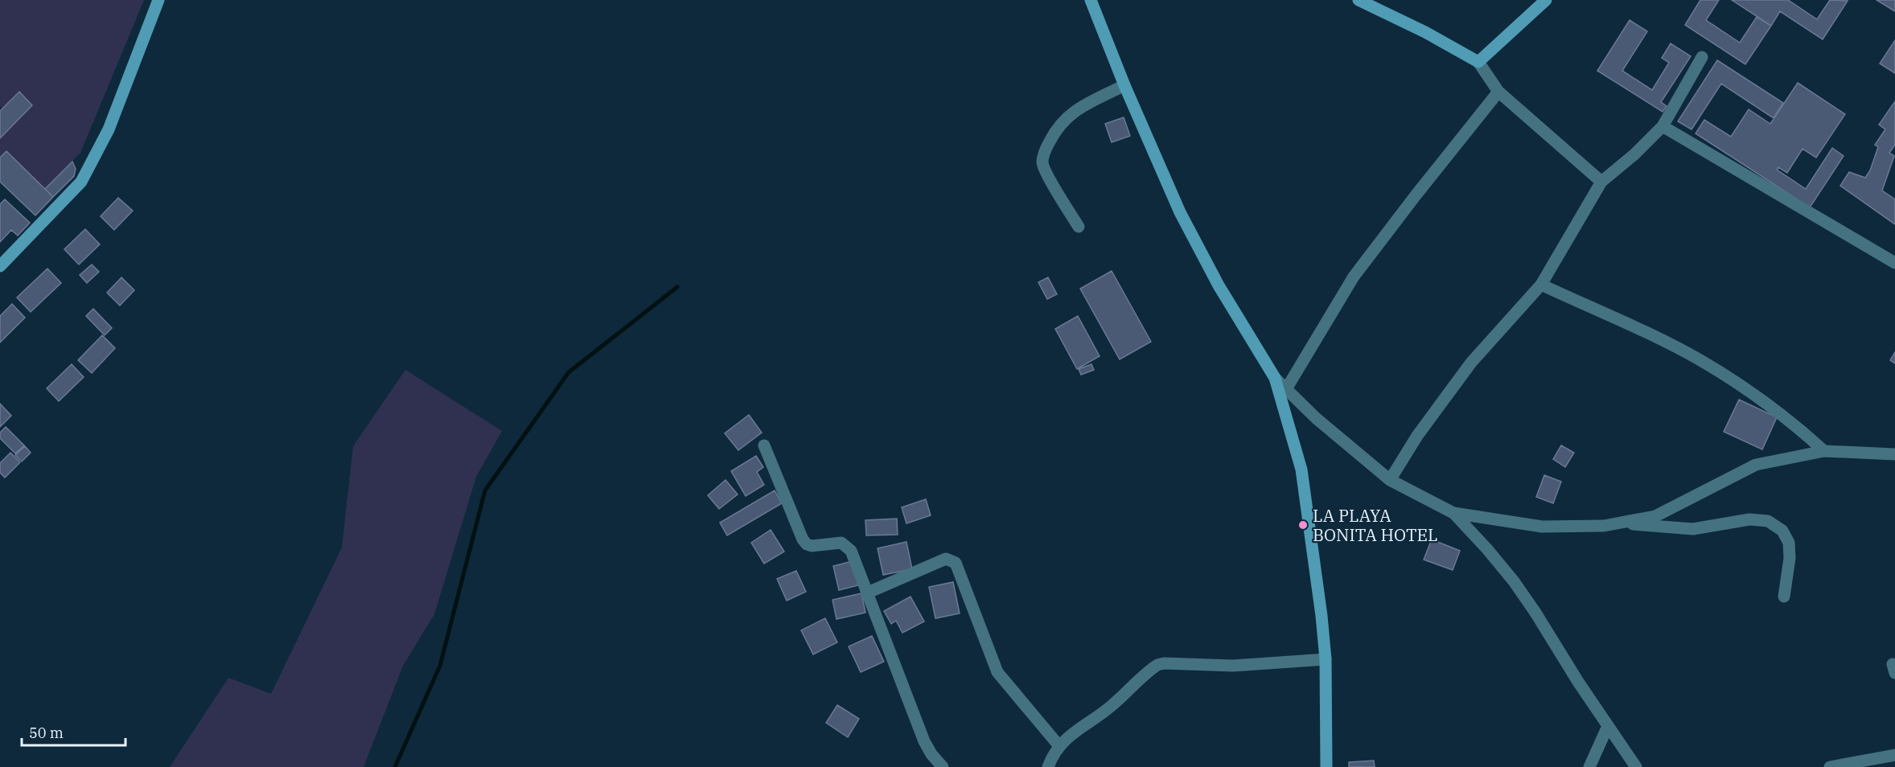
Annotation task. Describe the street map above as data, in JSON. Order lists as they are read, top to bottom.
{
  "places": ["LA PLAYA BONITA HOTEL"],
  "scale_bar": "50 m"
}
